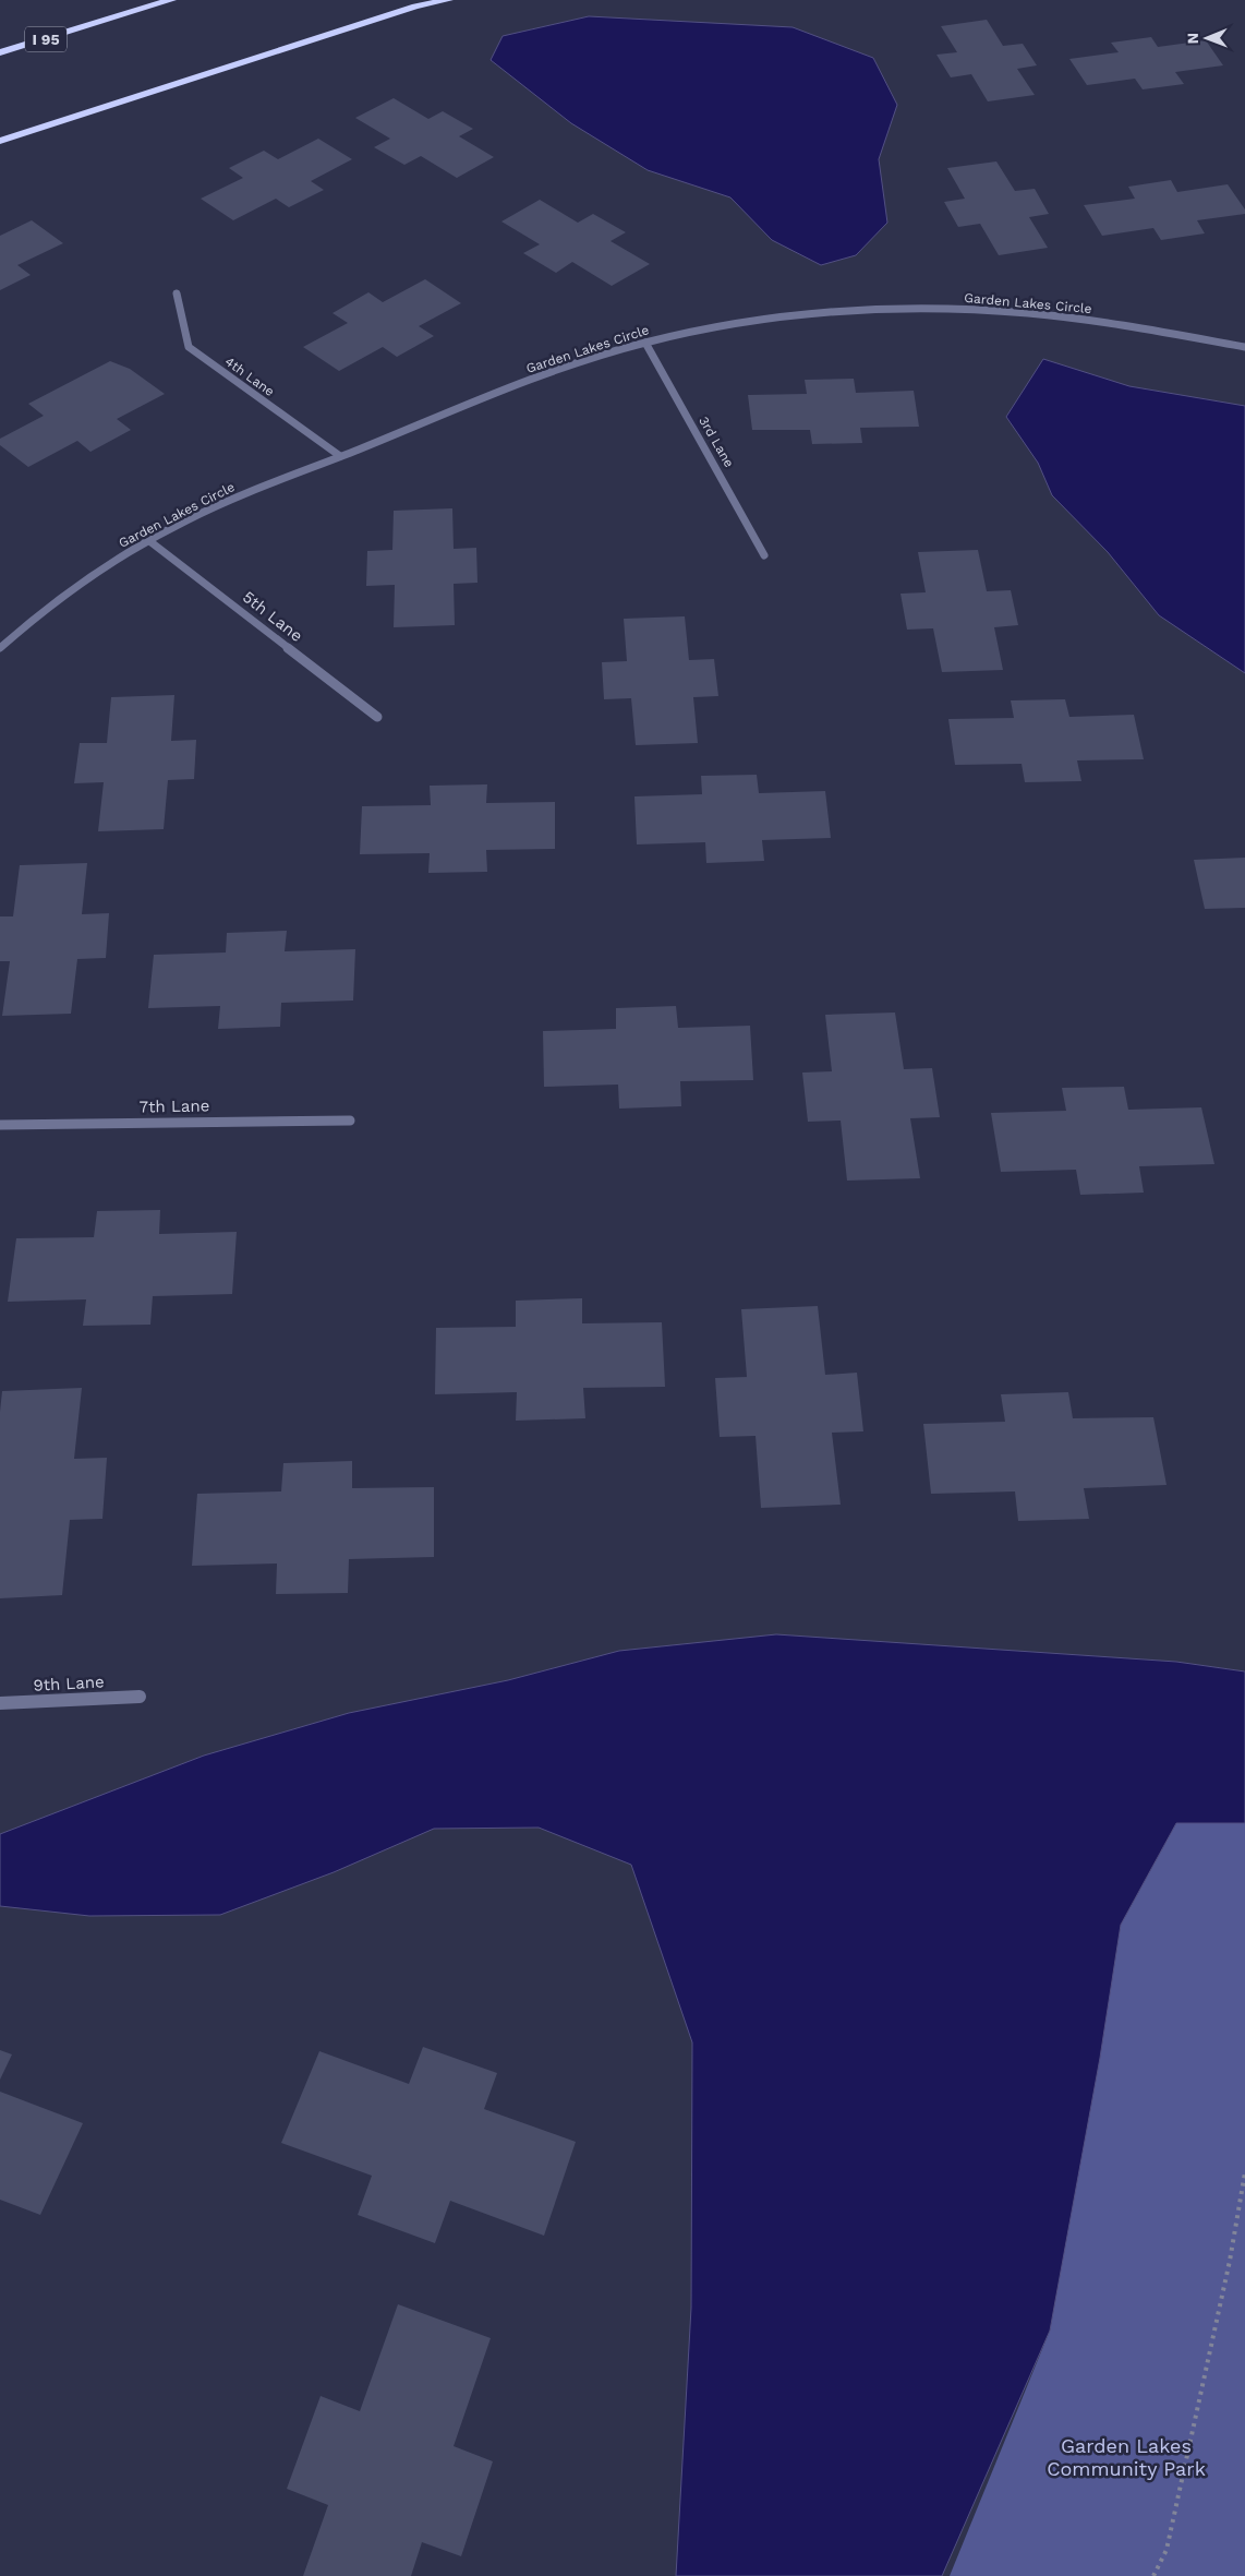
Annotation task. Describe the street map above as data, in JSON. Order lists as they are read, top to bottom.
{
  "streets": {
    "highway": ["I 95"],
    "street": [
      "Garden Lakes Circle",
      "4th Lane",
      "3rd Lane",
      "5th Lane",
      "7th Lane",
      "9th Lane"
    ]
  },
  "crossings": [
    ["Garden Lakes Circle", "4th Lane"],
    ["Garden Lakes Circle", "3rd Lane"],
    ["Garden Lakes Circle", "5th Lane"]
  ],
  "parks": ["Garden Lakes Community Park"],
  "north": "left"
}
